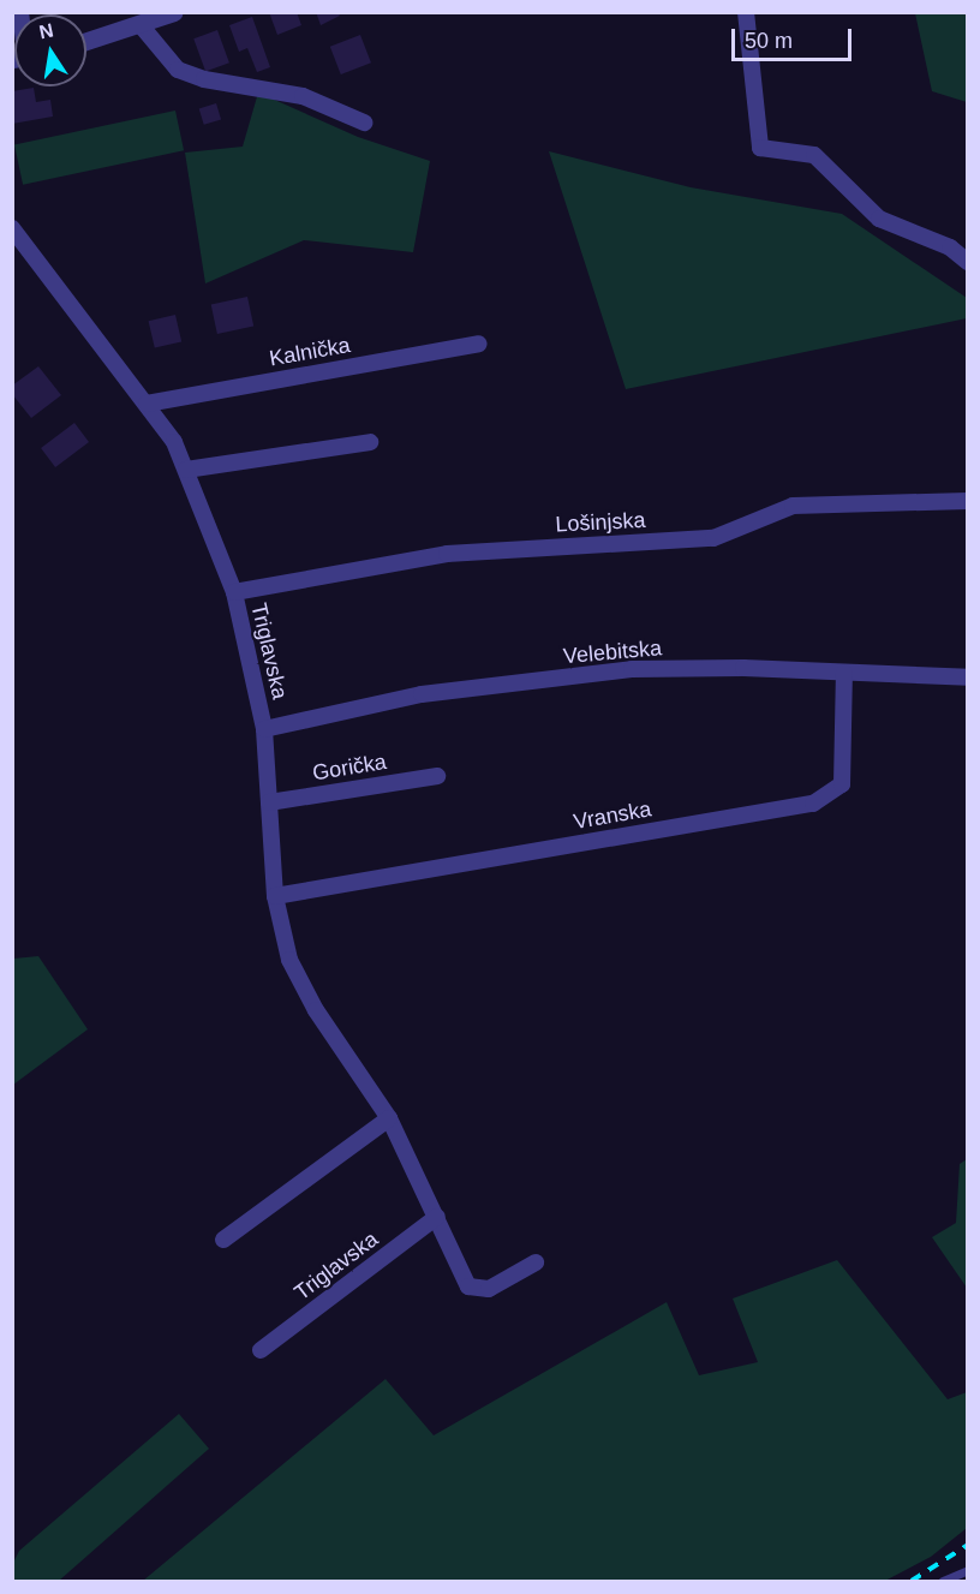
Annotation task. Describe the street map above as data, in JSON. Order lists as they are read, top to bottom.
{
  "streets": {
    "street": [
      "Kalnička",
      "Lošinjska",
      "Triglavska",
      "Velebitska",
      "Gorička",
      "Vranska"
    ]
  },
  "crossings": [
    ["Kalnička", "Triglavska"],
    ["Lošinjska", "Triglavska"],
    ["Triglavska", "Velebitska"],
    ["Triglavska", "Gorička"],
    ["Triglavska", "Vranska"],
    ["Velebitska", "Vranska"]
  ],
  "scale_bar": "50 m",
  "north": "top"
}
